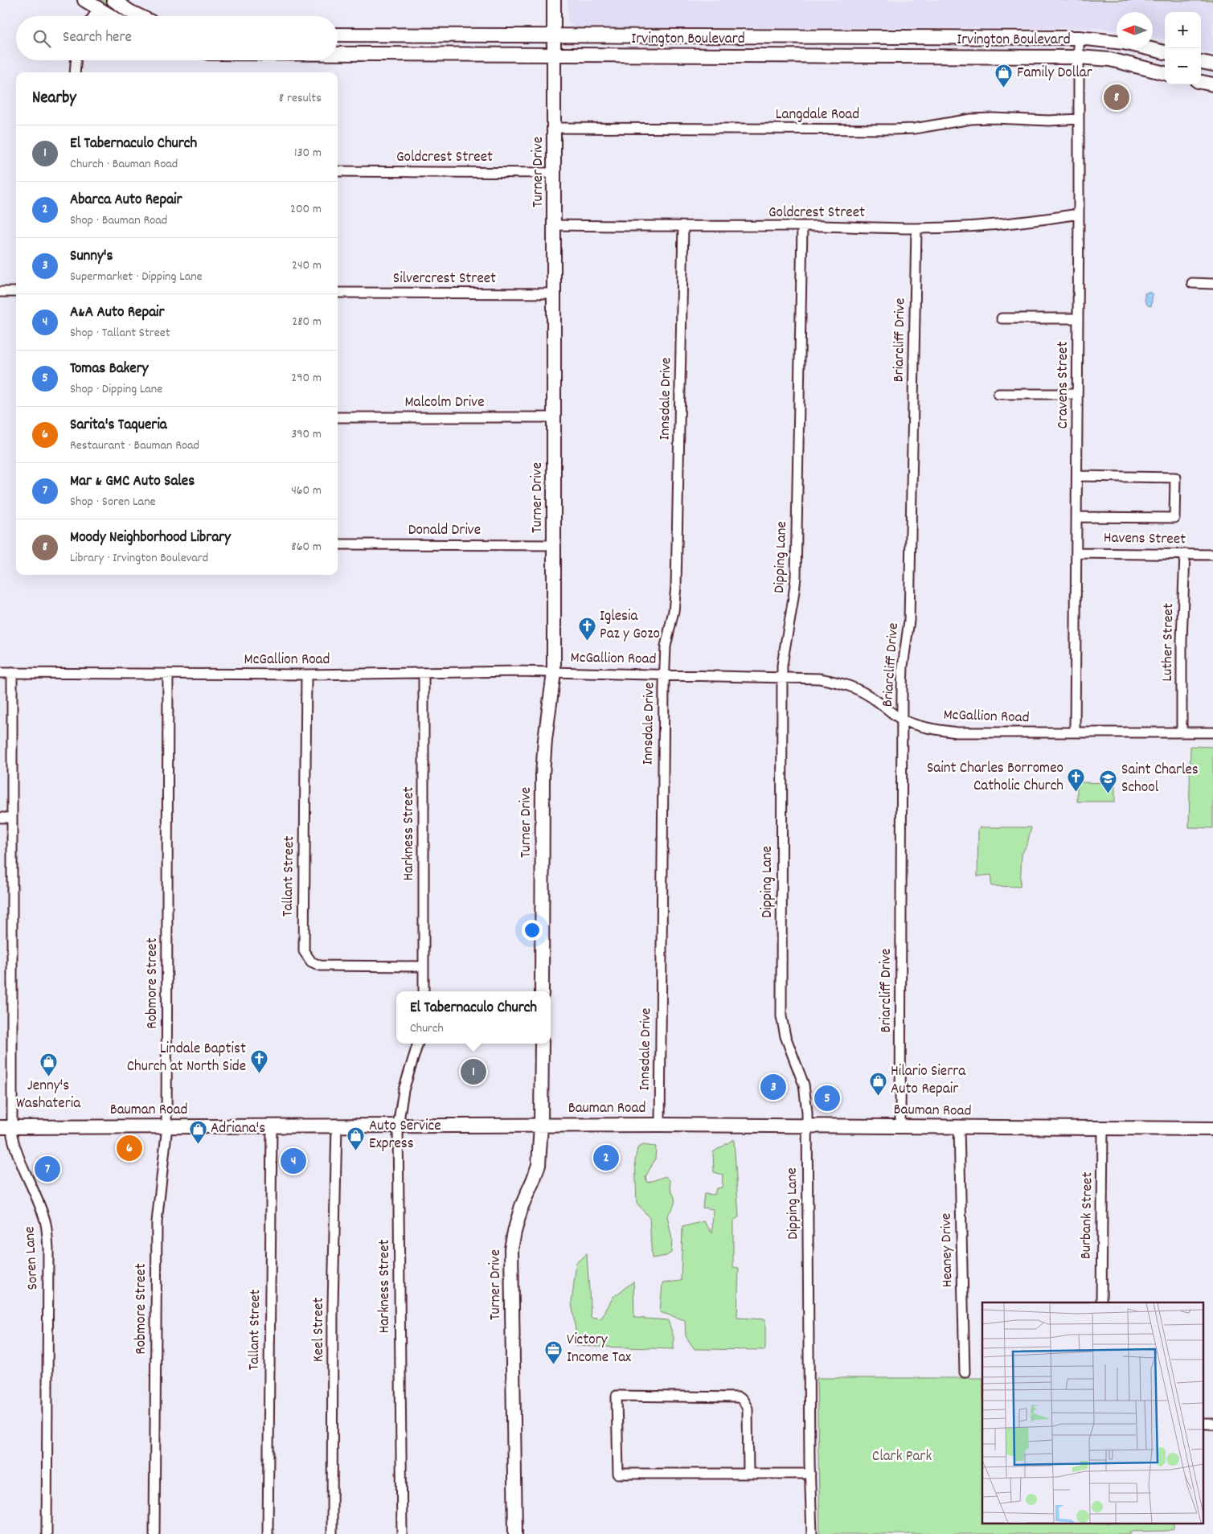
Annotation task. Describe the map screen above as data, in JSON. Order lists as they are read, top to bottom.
{
  "streets": {
    "street": [
      "Irvington Boulevard",
      "Langdale Road",
      "Goldcrest Street",
      "Turner Drive",
      "Silvercrest Street",
      "Briarcliff Drive",
      "Cravens Street",
      "Innsdale Drive",
      "Malcolm Drive",
      "Donald Drive",
      "Havens Street",
      "Dipping Lane",
      "Luther Street",
      "McGallion Road",
      "Harkness Street",
      "Tallant Street",
      "Robmore Street",
      "Bauman Road",
      "Burbank Street",
      "Heaney Drive",
      "Soren Lane",
      "Keel Street"
    ]
  },
  "crossings": [
    ["Irvington Boulevard", "Turner Drive"],
    ["Irvington Boulevard", "Cravens Street"],
    ["Langdale Road", "Turner Drive"],
    ["Langdale Road", "Cravens Street"],
    ["Goldcrest Street", "Turner Drive"],
    ["Goldcrest Street", "Briarcliff Drive"],
    ["Goldcrest Street", "Cravens Street"],
    ["Goldcrest Street", "Innsdale Drive"],
    ["Goldcrest Street", "Dipping Lane"],
    ["Turner Drive", "Silvercrest Street"],
    ["Turner Drive", "Malcolm Drive"],
    ["Turner Drive", "Donald Drive"],
    ["Turner Drive", "McGallion Road"],
    ["Turner Drive", "Bauman Road"],
    ["Briarcliff Drive", "McGallion Road"],
    ["Briarcliff Drive", "Bauman Road"],
    ["Cravens Street", "Havens Street"],
    ["Cravens Street", "McGallion Road"],
    ["Innsdale Drive", "McGallion Road"],
    ["Innsdale Drive", "Bauman Road"],
    ["Havens Street", "Luther Street"],
    ["Dipping Lane", "McGallion Road"],
    ["Dipping Lane", "Bauman Road"],
    ["Luther Street", "McGallion Road"],
    ["McGallion Road", "Harkness Street"],
    ["McGallion Road", "Tallant Street"],
    ["McGallion Road", "Robmore Street"],
    ["McGallion Road", "Soren Lane"],
    ["Harkness Street", "Tallant Street"],
    ["Harkness Street", "Bauman Road"],
    ["Tallant Street", "Bauman Road"],
    ["Robmore Street", "Bauman Road"],
    ["Bauman Road", "Burbank Street"],
    ["Bauman Road", "Heaney Drive"],
    ["Bauman Road", "Soren Lane"],
    ["Bauman Road", "Keel Street"]
  ],
  "parks": ["Clark Park"],
  "places": {
    "shop": [
      "Family Dollar",
      "Jenny's Washateria",
      "Hilario Sierra Auto Repair",
      "Adriana's",
      "Auto Service Express"
    ],
    "church": ["Iglesia Paz y Gozo", "Saint Charles Borromeo Catholic Church", "Lindale Baptist Church at North Side"],
    "school or university": ["Saint Charles School"],
    "office": ["Victory Income Tax"]
  },
  "north": "left",
  "page": {
    "map_buttons": ["+", "−"],
    "search": "Search here",
    "heading": ["Nearby", "8 results"],
    "pins": [
      "8",
      "1",
      "3",
      "5",
      "6",
      "2",
      "4",
      "7"
    ],
    "list": [
      {
        "mark": "1",
        "name": "El Tabernaculo Church",
        "note": "Church · Bauman Road",
        "value": "130 m"
      },
      {
        "mark": "2",
        "name": "Abarca Auto Repair",
        "note": "Shop · Bauman Road",
        "value": "200 m"
      },
      {
        "mark": "3",
        "name": "Sunny's",
        "note": "Supermarket · Dipping Lane",
        "value": "240 m"
      },
      {
        "mark": "4",
        "name": "A&A Auto Repair",
        "note": "Shop · Tallant Street",
        "value": "280 m"
      },
      {
        "mark": "5",
        "name": "Tomas Bakery",
        "note": "Shop · Dipping Lane",
        "value": "290 m"
      },
      {
        "mark": "6",
        "name": "Sarita's Taqueria",
        "note": "Restaurant · Bauman Road",
        "value": "390 m"
      },
      {
        "mark": "7",
        "name": "Mar & GMC Auto Sales",
        "note": "Shop · Soren Lane",
        "value": "460 m"
      },
      {
        "mark": "8",
        "name": "Moody Neighborhood Library",
        "note": "Library · Irvington Boulevard",
        "value": "860 m"
      }
    ],
    "popup": ["El Tabernaculo Church", "Church"]
  }
}
